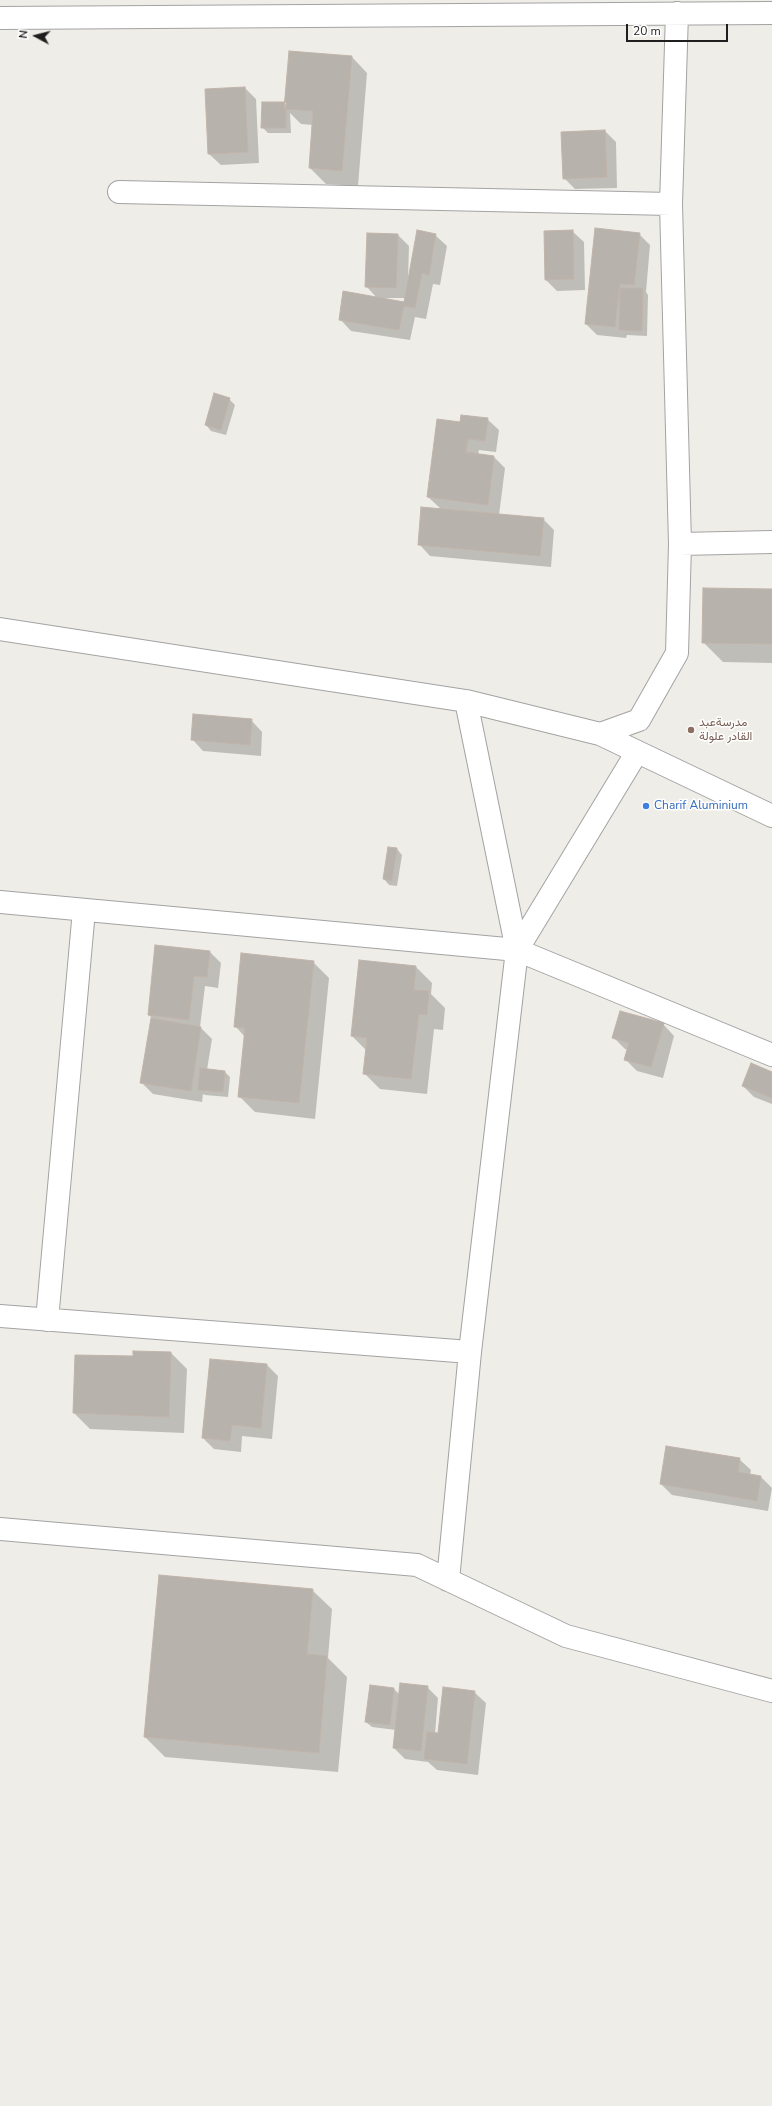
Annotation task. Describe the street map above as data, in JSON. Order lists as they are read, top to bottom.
{
  "places": ["مدرسةعبد القادر علولة", "Charif Aluminium"],
  "scale_bar": "20 m",
  "north": "left"
}
